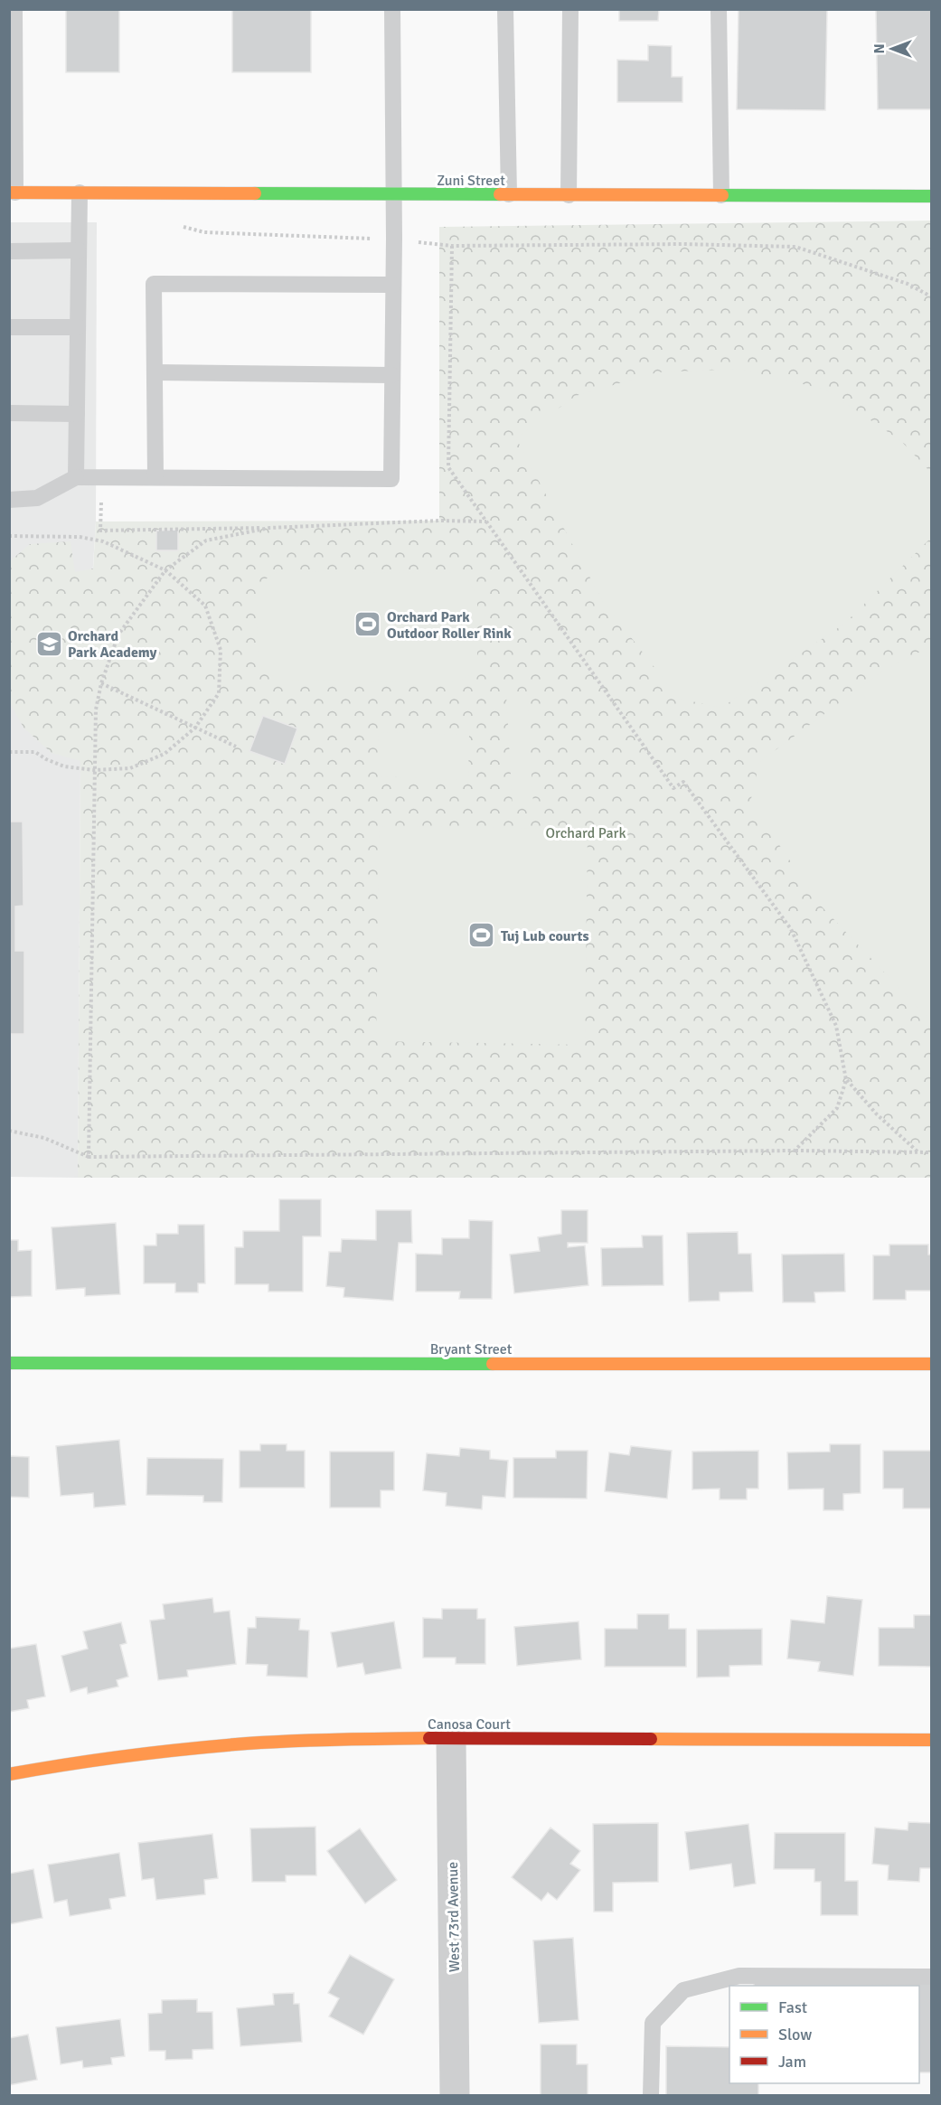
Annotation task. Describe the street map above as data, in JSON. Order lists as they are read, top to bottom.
{
  "streets": {
    "street": [
      "Zuni Street",
      "Bryant Street",
      "Canosa Court",
      "West 73rd Avenue"
    ]
  },
  "crossings": [
    ["Canosa Court", "West 73rd Avenue"]
  ],
  "parks": ["Orchard Park"],
  "places": {
    "sports": ["Orchard Park Outdoor Roller Rink", "Tuj Lub courts"],
    "school or university": ["Orchard Park Academy"]
  },
  "legend": ["Fast", "Slow", "Jam"],
  "north": "left"
}
